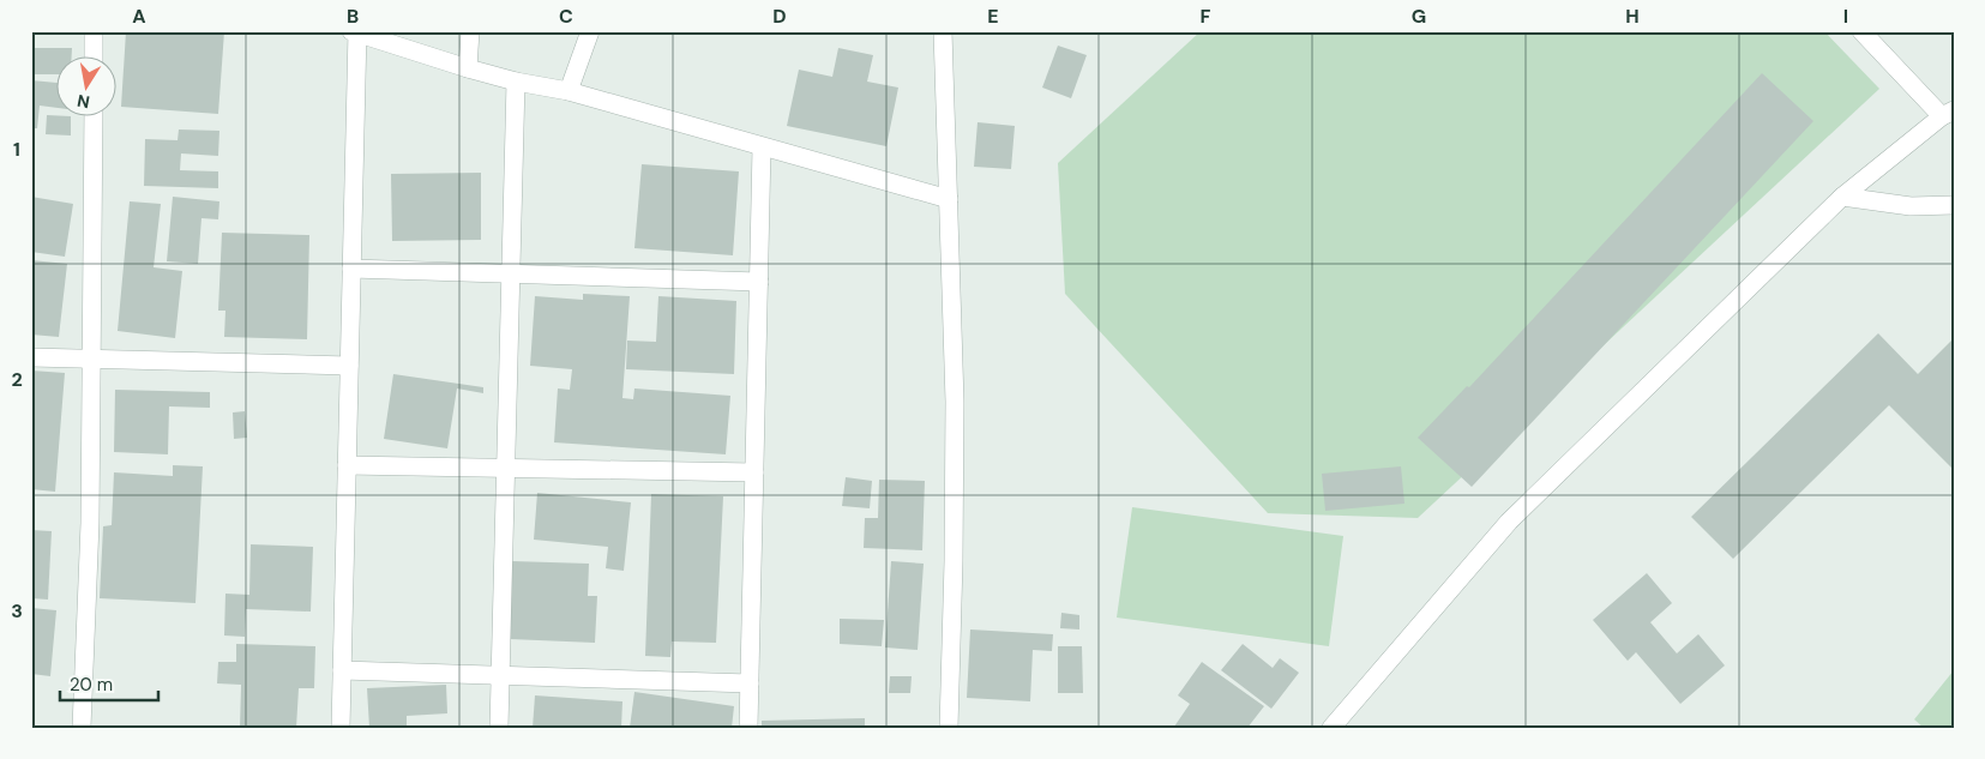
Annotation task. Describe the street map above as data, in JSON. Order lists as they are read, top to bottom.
{
  "scale_bar": "20 m",
  "north": "bottom",
  "grid": {
    "columns": [
      "A",
      "B",
      "C",
      "D",
      "E",
      "F",
      "G",
      "H",
      "I"
    ],
    "rows": ["1", "2", "3"]
  }
}
